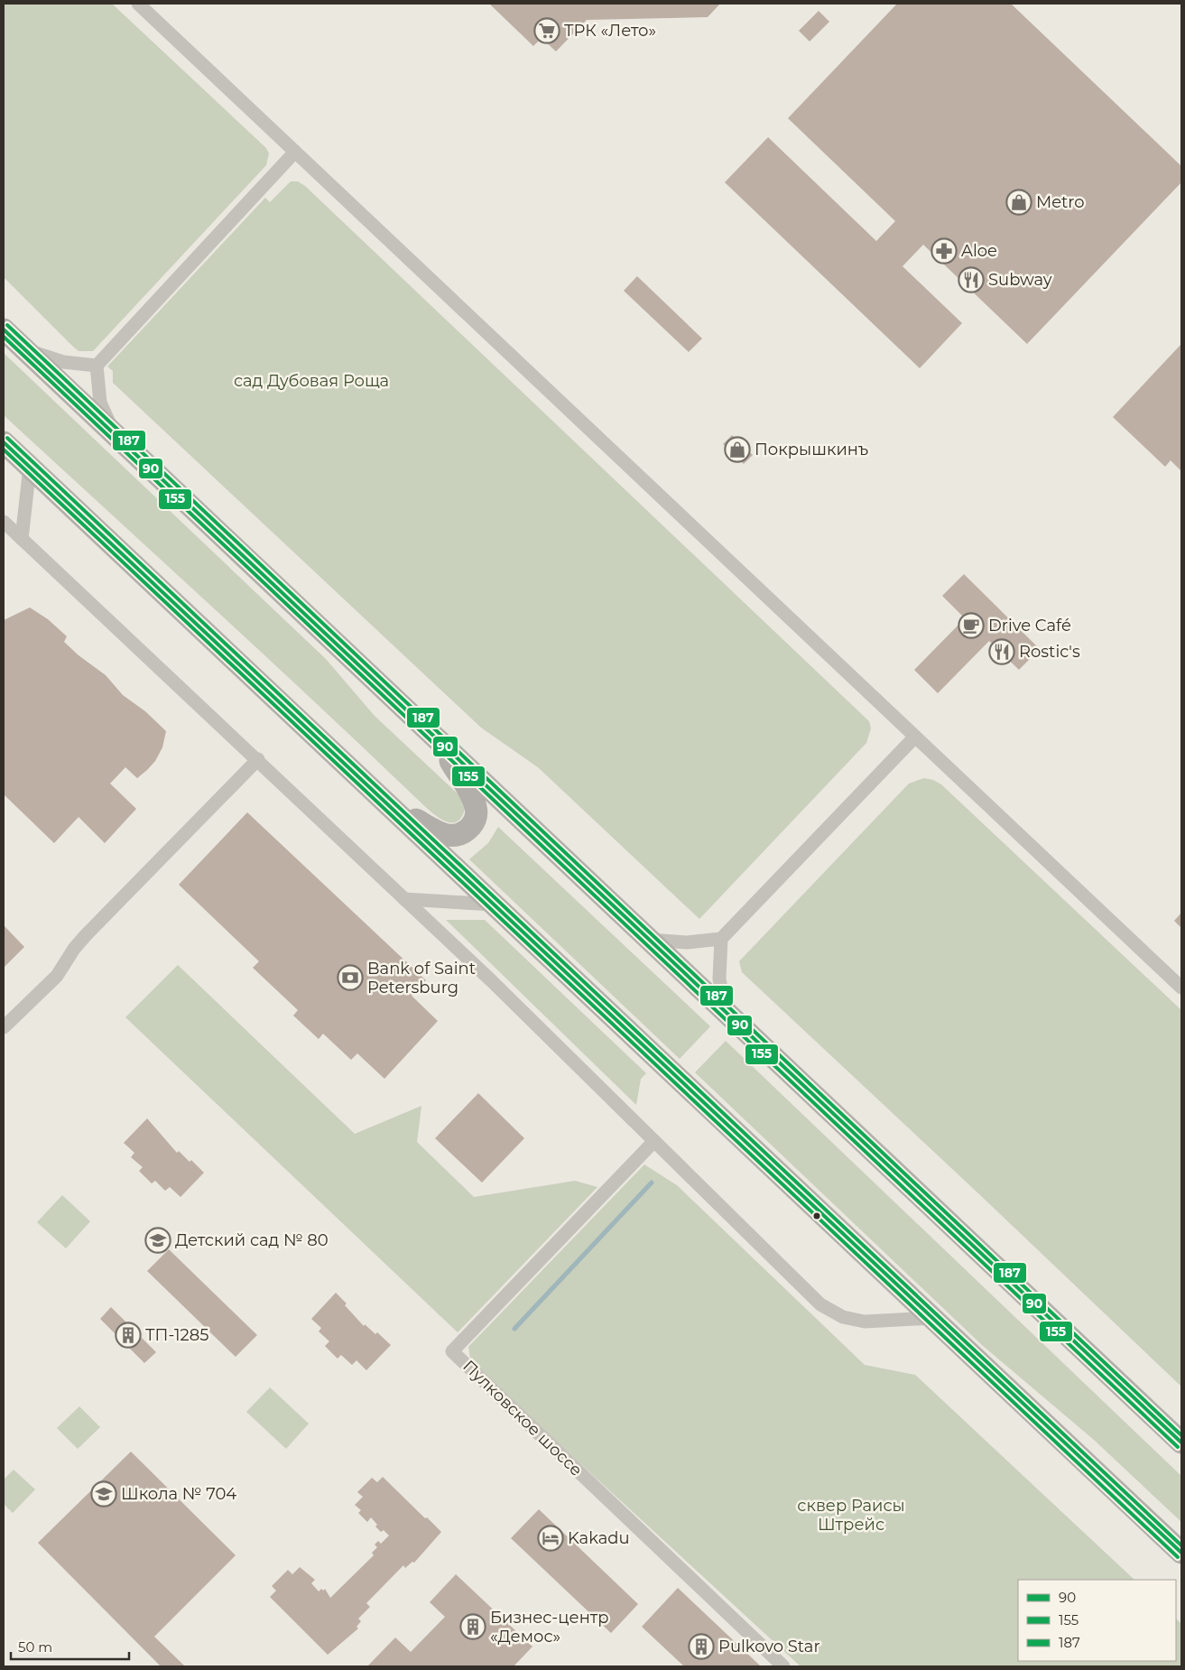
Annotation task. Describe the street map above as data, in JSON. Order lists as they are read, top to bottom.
{
  "streets": {
    "street": ["Пулковское шоссе"]
  },
  "parks": ["сад Дубовая Роща", "сквер Раисы Штрейс"],
  "places": {
    "supermarket": ["ТРК «Лето»"],
    "shop": ["Metro", "Покрышкинъ"],
    "pharmacy": ["Aloe"],
    "restaurant": ["Subway", "Rostic's"],
    "cafe": ["Drive Café"],
    "bank": ["Bank of Saint Petersburg"],
    "school or university": ["Детский сад № 80", "Школа № 704"],
    "building": ["ТП-1285", "Бизнес-центр «Демос»", "Pulkovo Star"],
    "hotel": ["Kakadu"]
  },
  "lines": ["transit line 187", "transit line 90", "transit line 155"],
  "legend": ["90", "155", "187"],
  "scale_bar": "50 m"
}
